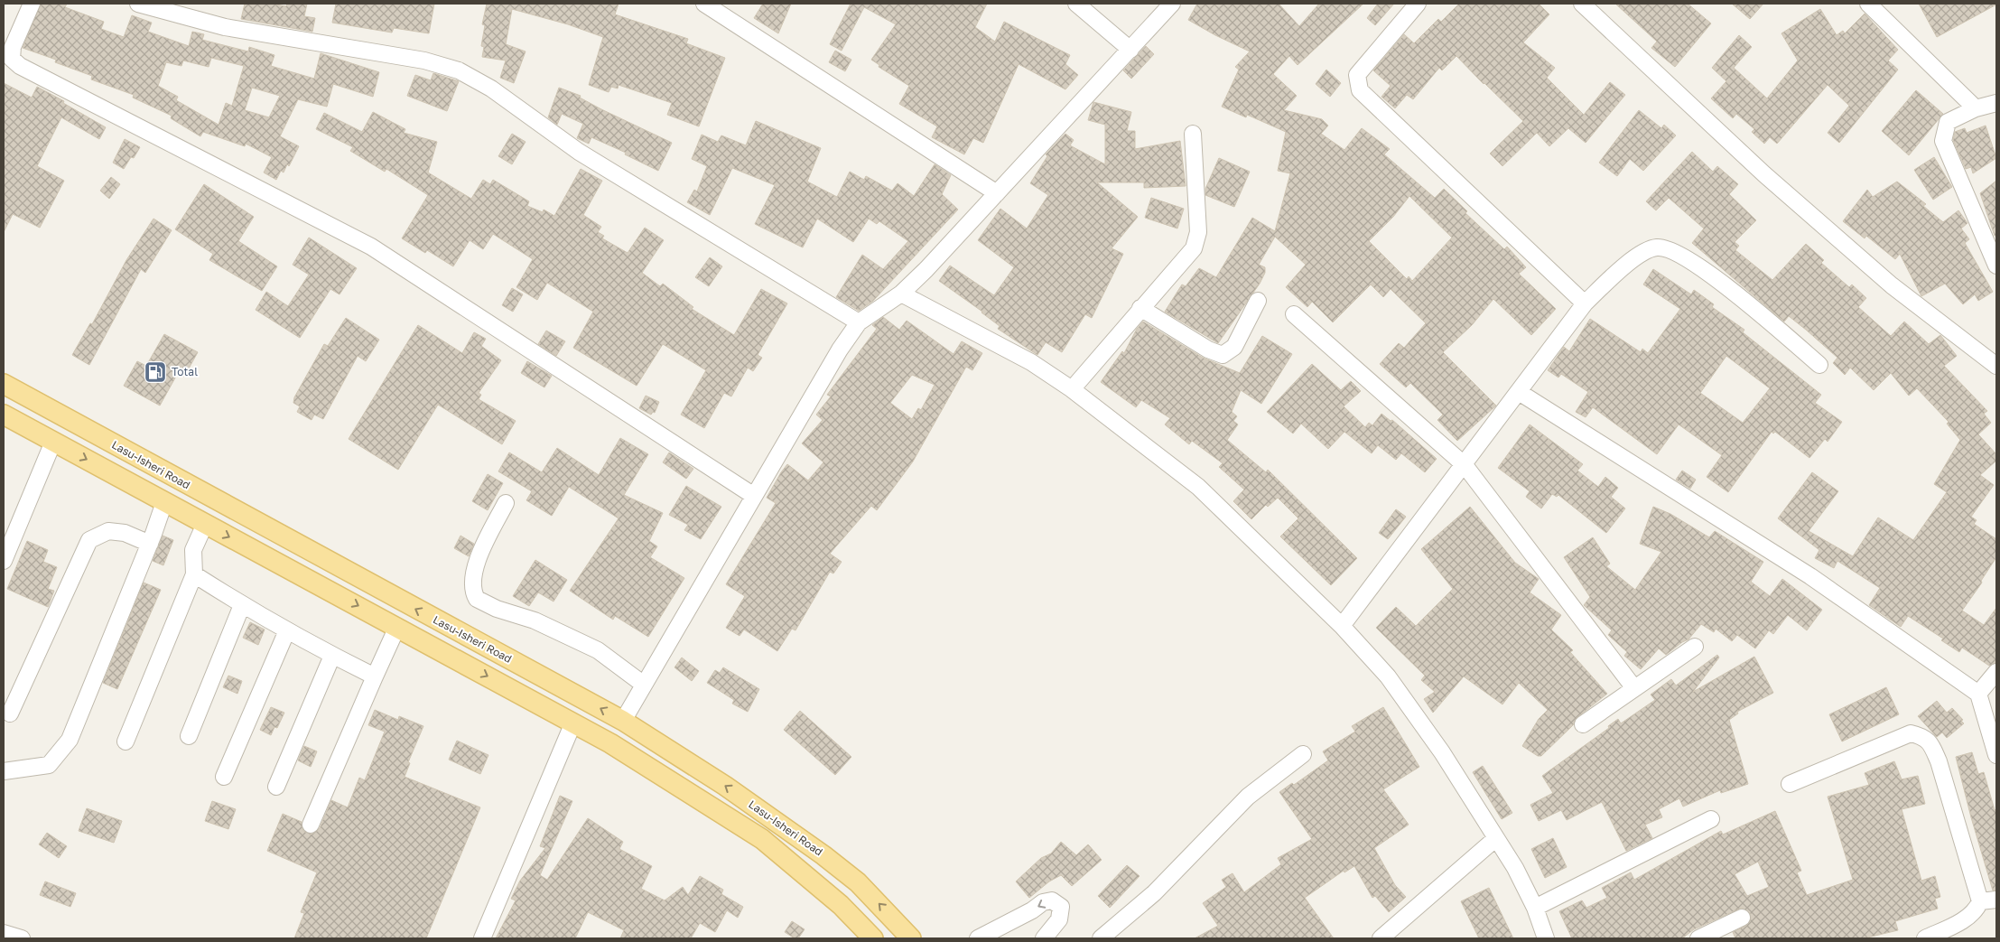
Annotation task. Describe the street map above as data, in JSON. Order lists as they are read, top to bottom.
{
  "streets": {
    "main road": ["Lasu-Isheri Road"]
  },
  "places": {
    "fuel station": ["Total"]
  }
}
